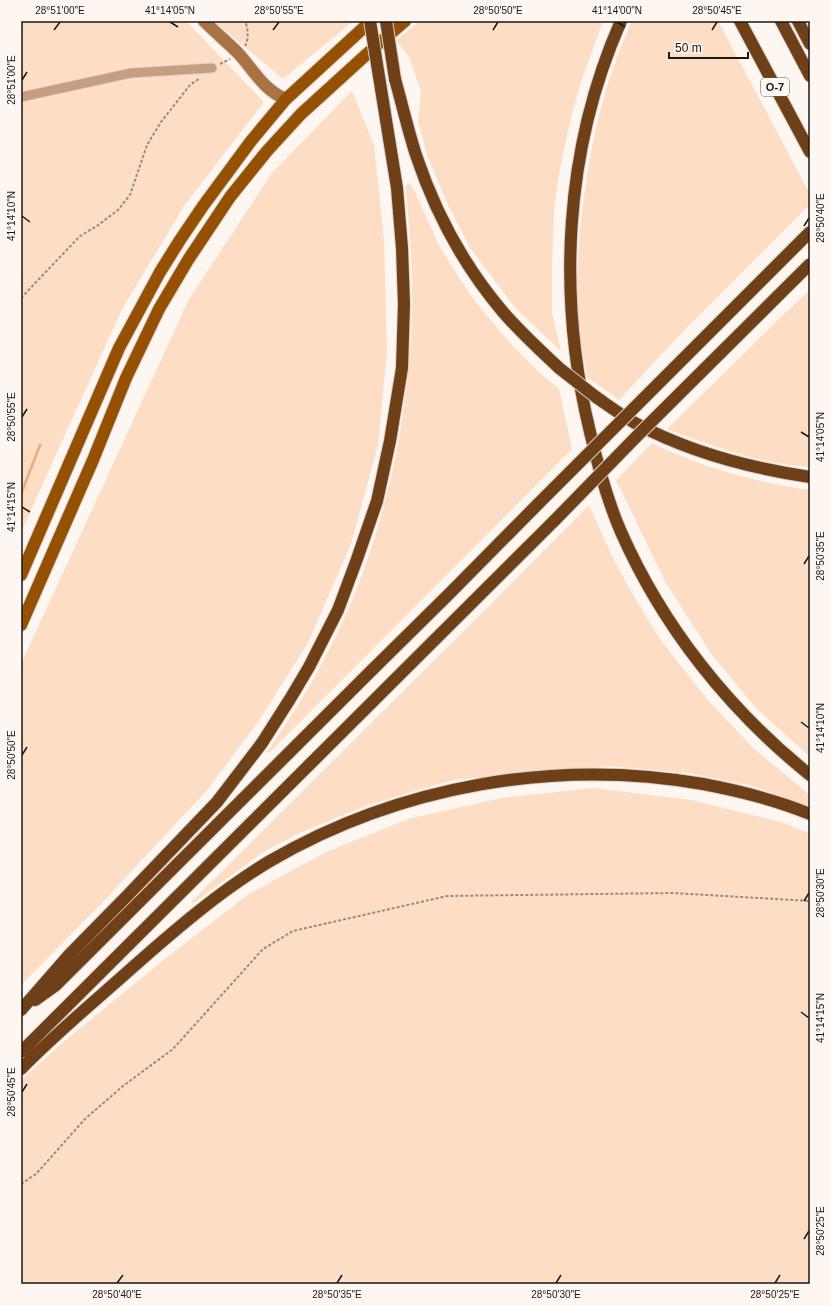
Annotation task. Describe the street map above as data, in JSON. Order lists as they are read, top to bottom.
{
  "streets": {
    "highway": ["O-7"]
  },
  "scale_bar": "50 m",
  "coordinates": [
    "28°51'00\"E",
    "41°14'05\"N",
    "28°50'55\"E",
    "28°50'50\"E",
    "41°14'00\"N",
    "28°50'45\"E",
    "41°14'10\"N",
    "28°50'40\"E",
    "41°14'15\"N",
    "28°50'35\"E",
    "28°50'30\"E",
    "28°50'25\"E"
  ]
}
